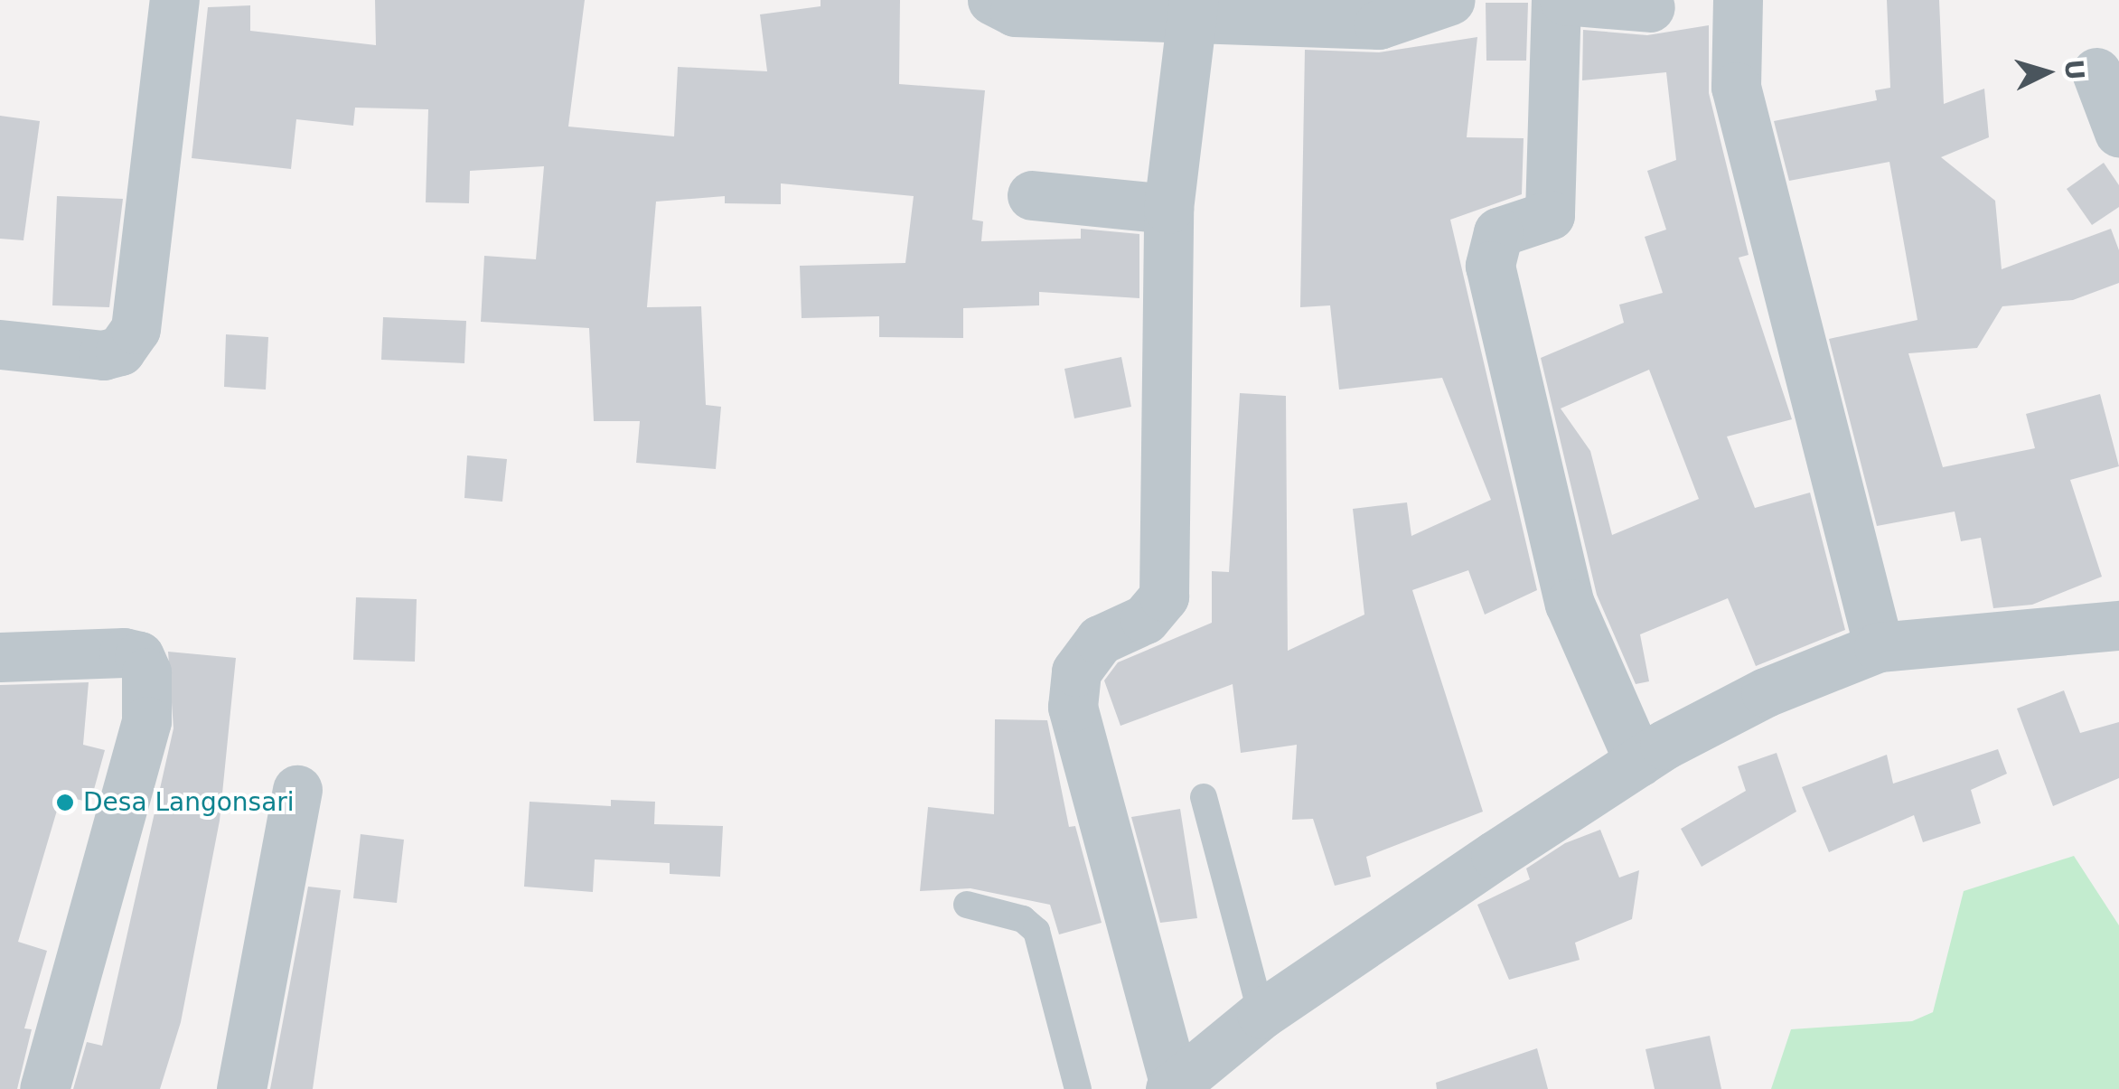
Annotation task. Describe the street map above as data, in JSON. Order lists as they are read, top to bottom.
{
  "places": ["Desa Langonsari"],
  "north": "right"
}
